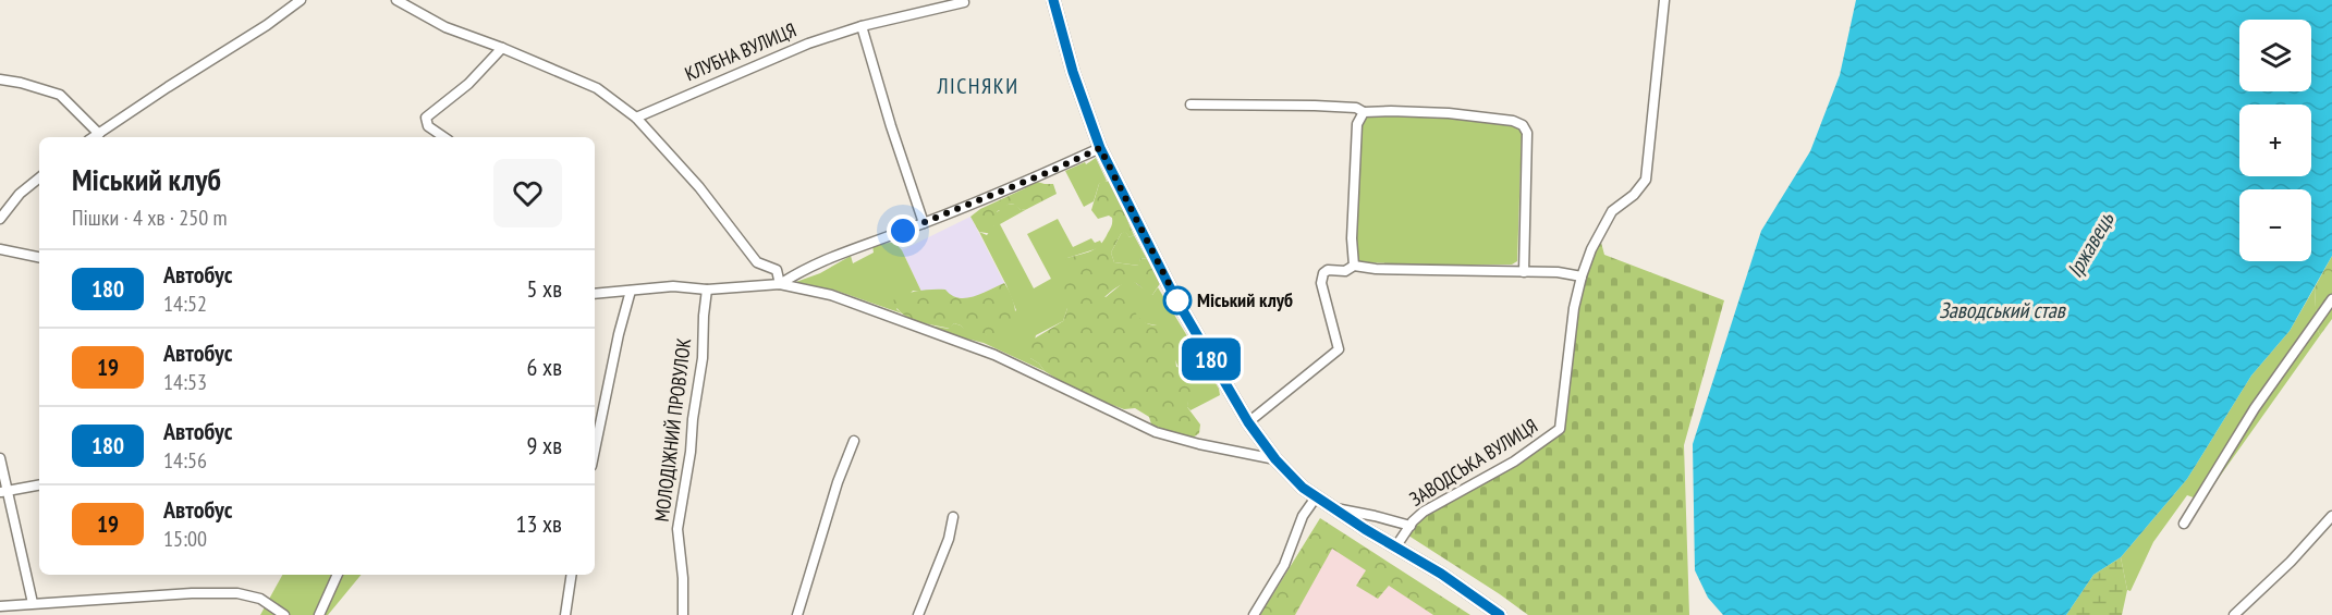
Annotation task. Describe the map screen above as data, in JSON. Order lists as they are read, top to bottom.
{
  "streets": {
    "street": ["КЛУБНА ВУЛИЦЯ", "МОЛОДІЖНИЙ ПРОВУЛОК", "ЗАВОДСЬКА ВУЛИЦЯ"]
  },
  "districts": ["ЛІСНЯКИ"],
  "water": ["Іржавець", "Заводський став"],
  "places": ["Міський клуб"],
  "lines": ["bus line 180"],
  "page": {
    "on_map": "180",
    "map_buttons": ["+", "−"],
    "heading": ["Міський клуб", "Пішки · 4 хв · 250 m"],
    "list": [
      {
        "mark": "180",
        "name": "Автобус",
        "note": "14:52",
        "value": "5 хв"
      },
      {
        "mark": "19",
        "name": "Автобус",
        "note": "14:53",
        "value": "6 хв"
      },
      {
        "mark": "180",
        "name": "Автобус",
        "note": "14:56",
        "value": "9 хв"
      },
      {
        "mark": "19",
        "name": "Автобус",
        "note": "15:00",
        "value": "13 хв"
      }
    ]
  }
}
